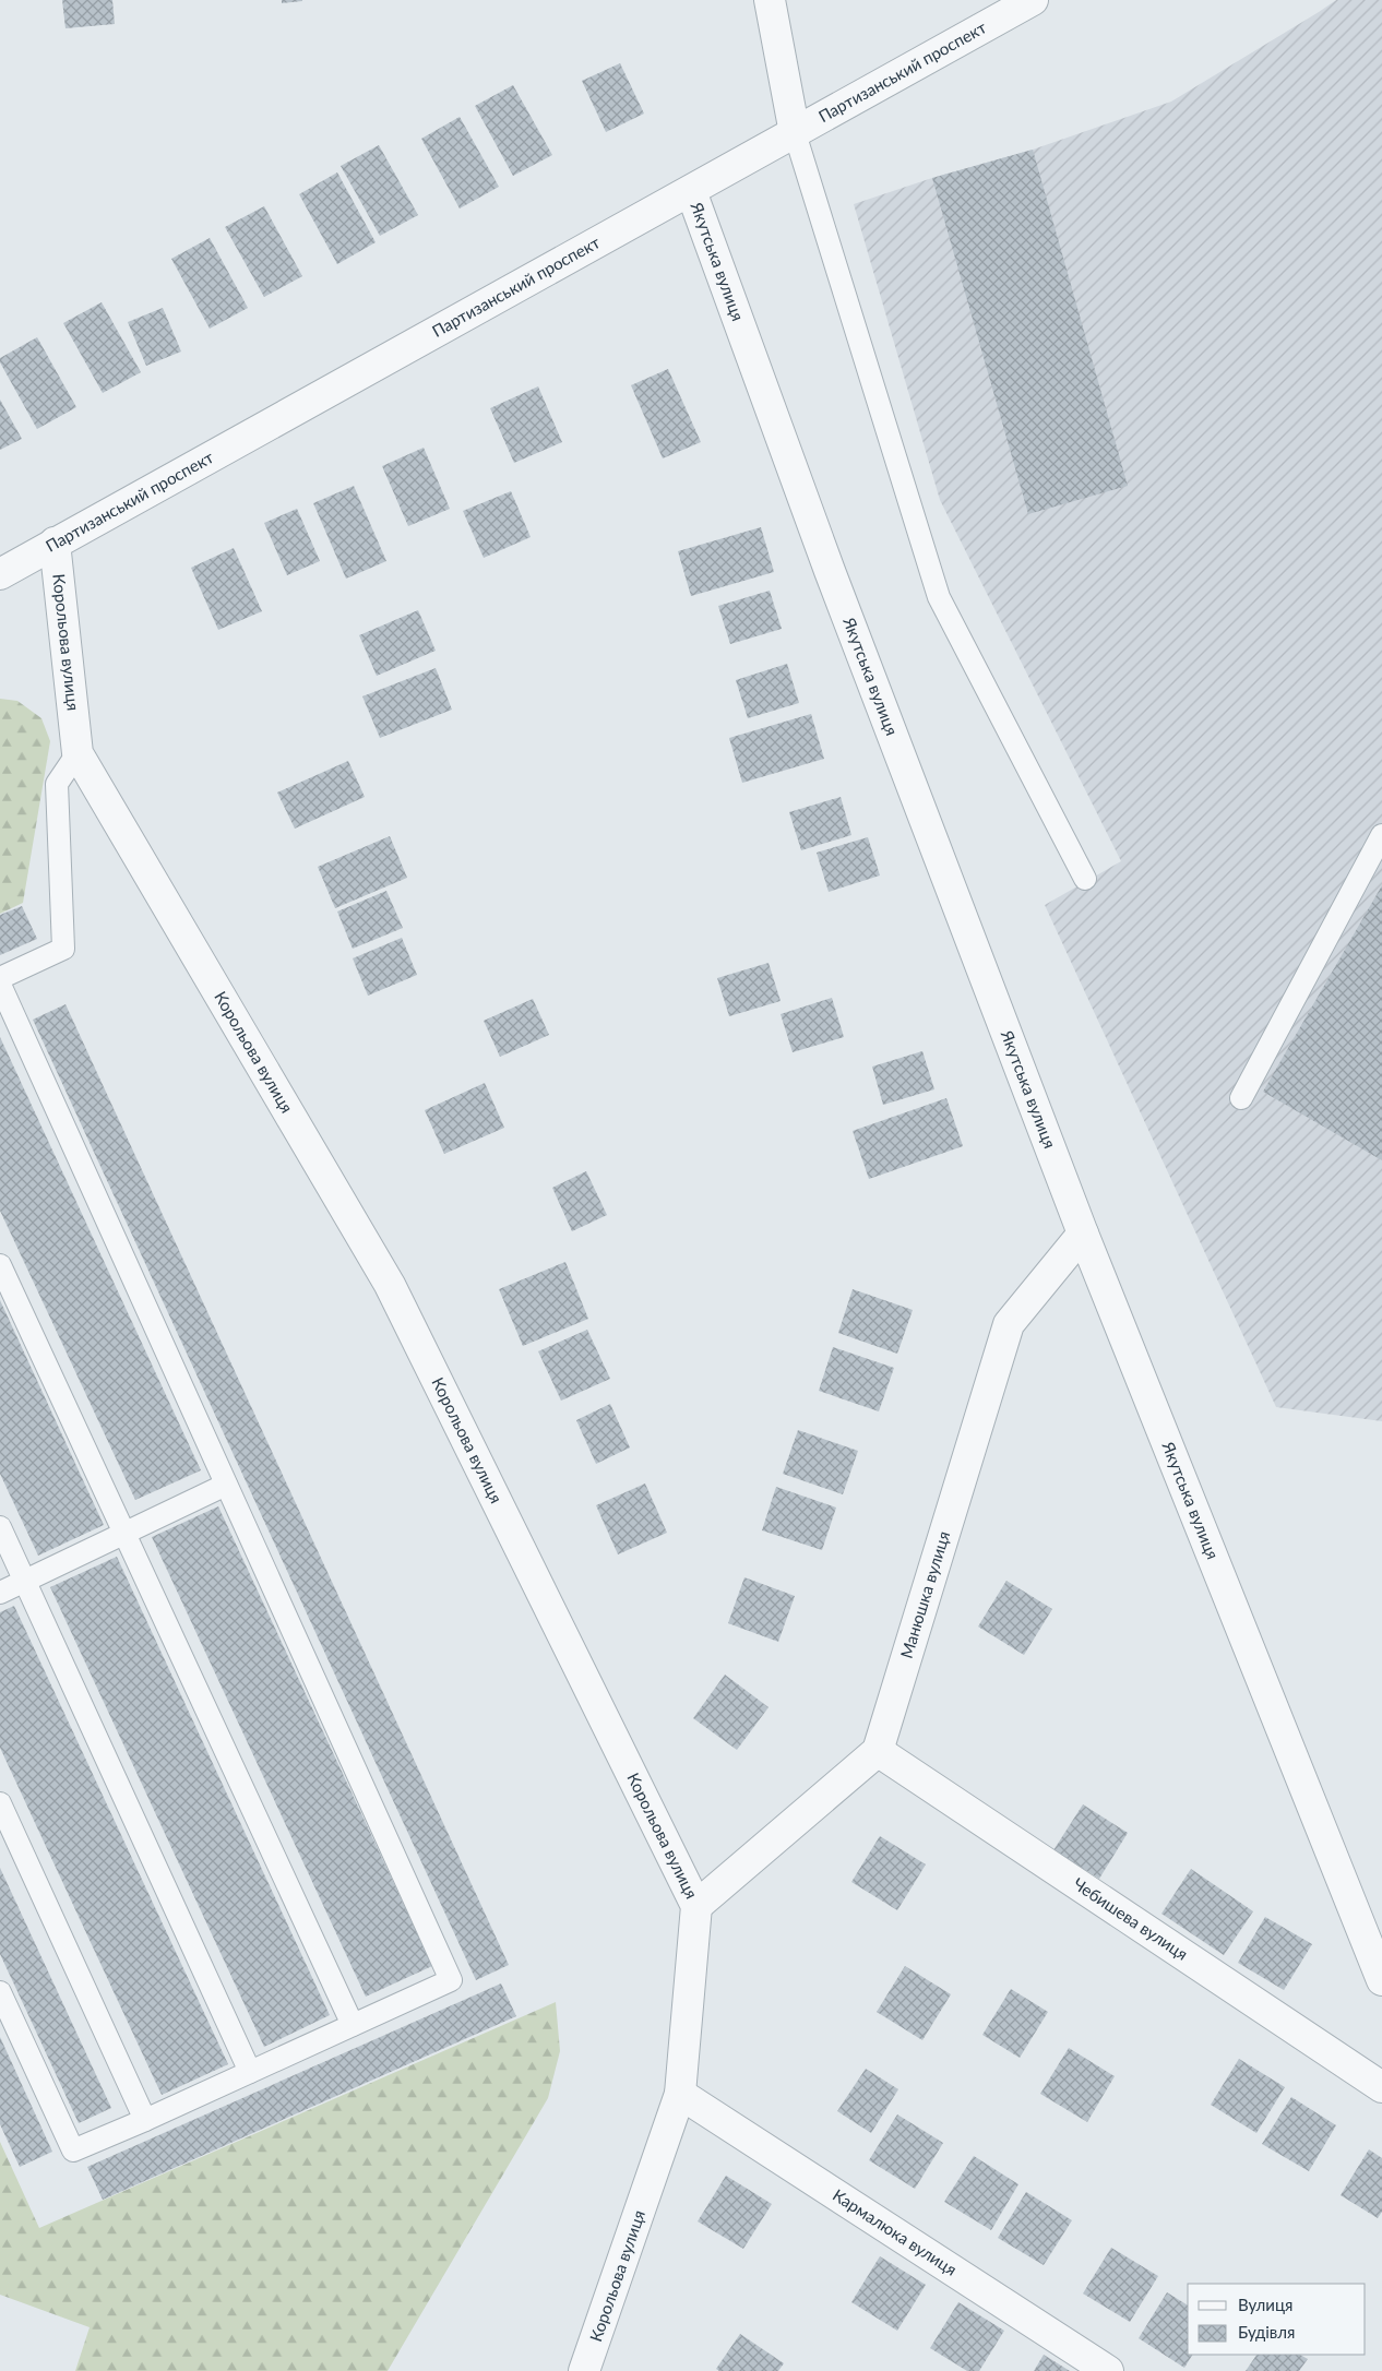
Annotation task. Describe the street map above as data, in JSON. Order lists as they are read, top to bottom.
{
  "streets": {
    "street": [
      "Партизанський проспект",
      "Якутська вулиця",
      "Корольова вулиця",
      "Манюшка вулиця",
      "Чебишева вулиця",
      "Кармалюка вулиця"
    ]
  },
  "crossings": [
    ["Партизанський проспект", "Якутська вулиця"],
    ["Партизанський проспект", "Корольова вулиця"],
    ["Якутська вулиця", "Манюшка вулиця"],
    ["Корольова вулиця", "Кармалюка вулиця"],
    ["Манюшка вулиця", "Чебишева вулиця"]
  ],
  "legend": ["Вулиця", "Будівля"]
}
